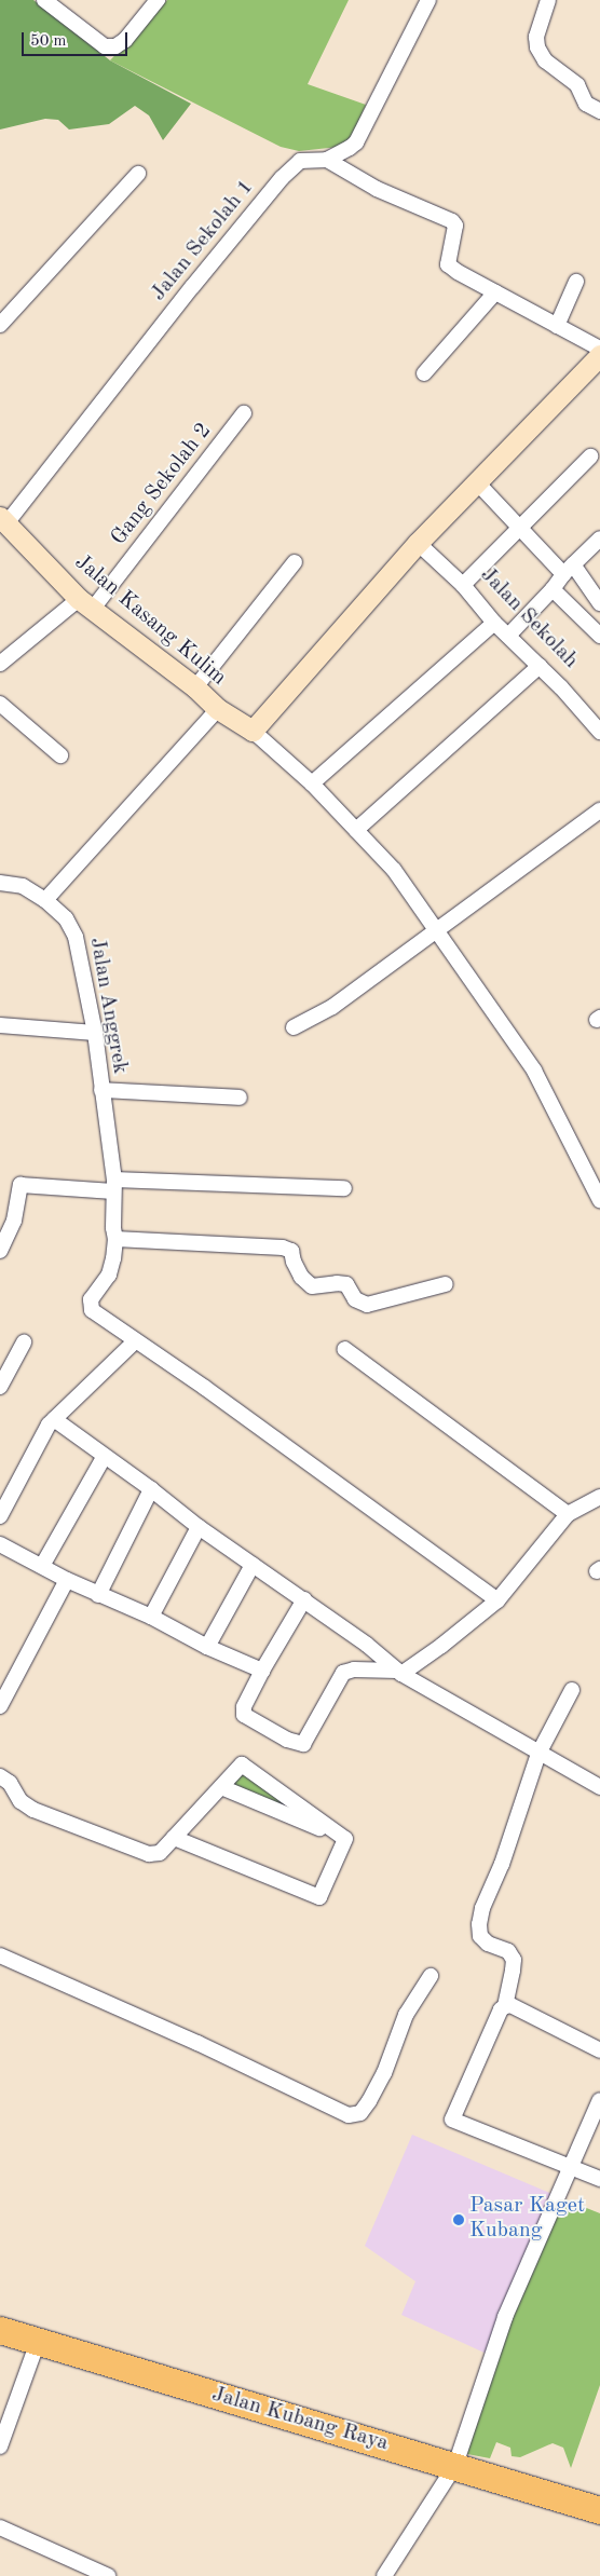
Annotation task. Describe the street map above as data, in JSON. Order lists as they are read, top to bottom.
{
  "streets": {
    "highway": ["Jalan Kubang Raya"],
    "street": [
      "Jalan Sekolah 1",
      "Gang Sekolah 2",
      "Jalan Sekolah",
      "Jalan Kasang Kulim",
      "Jalan Anggrek"
    ]
  },
  "crossings": [
    ["Jalan Sekolah 1", "Jalan Kasang Kulim"],
    ["Gang Sekolah 2", "Jalan Kasang Kulim"]
  ],
  "places": ["Pasar Kaget Kubang"],
  "scale_bar": "50 m"
}
